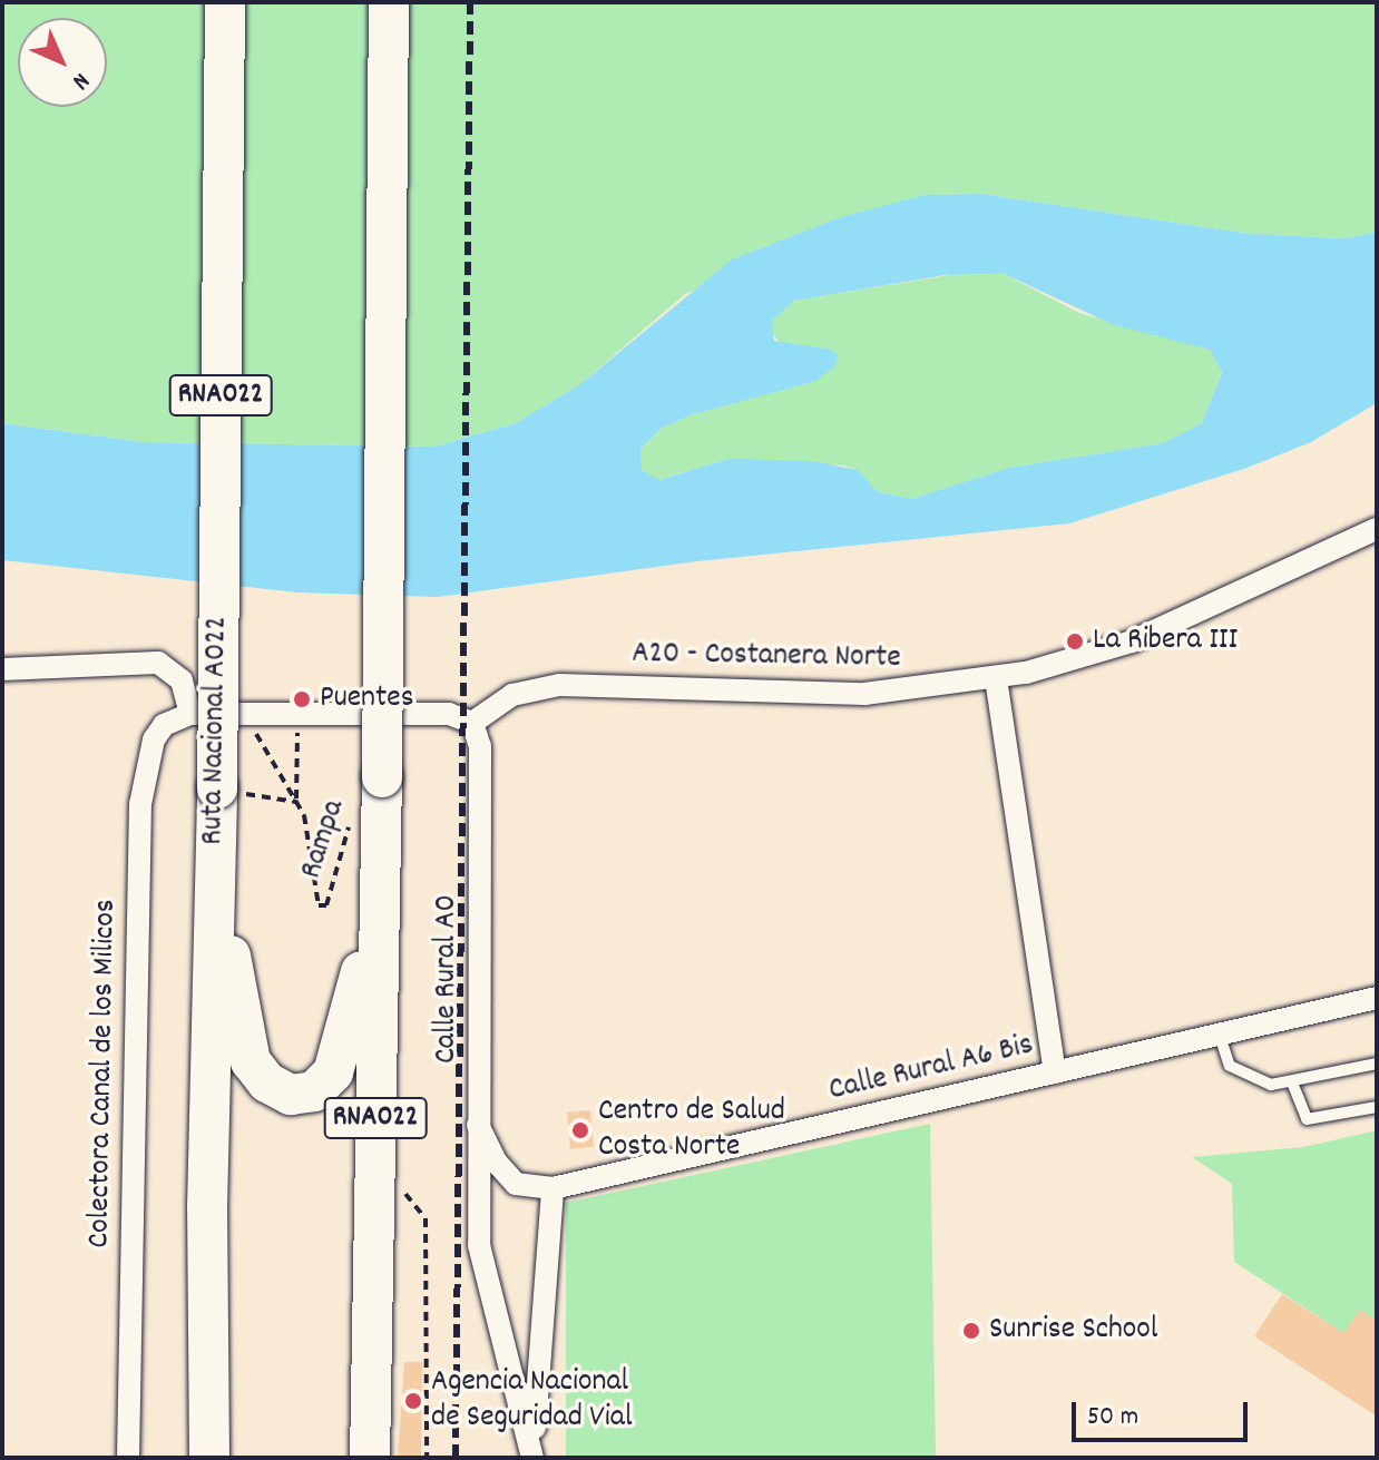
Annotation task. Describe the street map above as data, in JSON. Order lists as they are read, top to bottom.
{
  "streets": {
    "highway": ["RNA022", "Ruta Nacional A022"],
    "street": [
      "A20 - Costanera Norte",
      "Calle Rural A0",
      "Calle Rural A6 Bis",
      "Colectora Canal de los Milicos"
    ],
    "path": ["Rampa"]
  },
  "crossings": [
    ["A20 - Costanera Norte", "Calle Rural A0"],
    ["Calle Rural A0", "Calle Rural A6 Bis"]
  ],
  "places": [
    "La Ribera III",
    "Puentes",
    "Centro de Salud Costa Norte",
    "Sunrise School",
    "Agencia Nacional de Seguridad Vial"
  ],
  "scale_bar": "50 m",
  "north": "bottom right"
}
